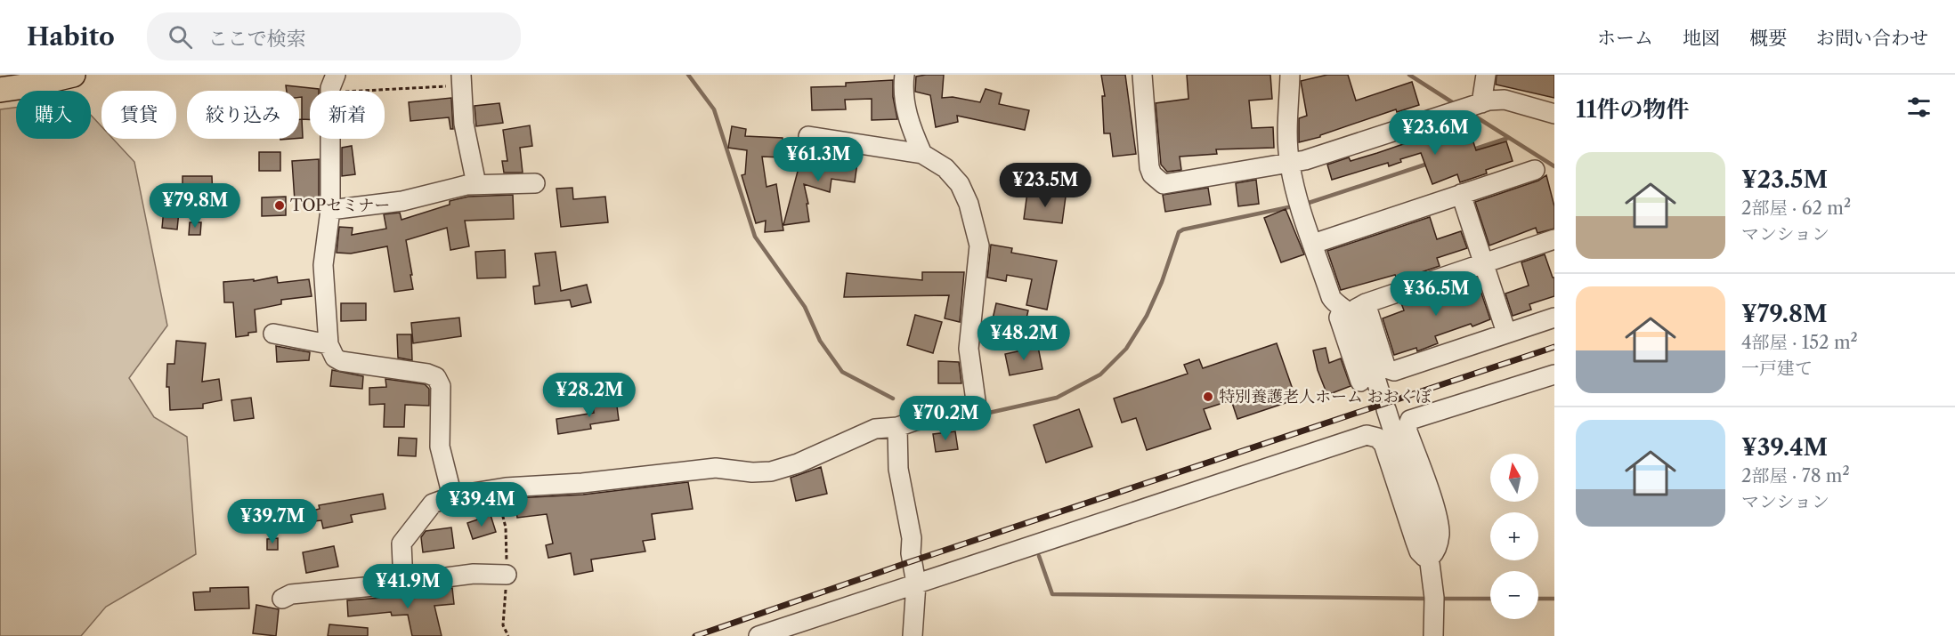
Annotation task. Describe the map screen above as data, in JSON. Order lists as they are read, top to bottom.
{
  "places": ["TOPセミナー", "特別養護老人ホーム おおくぼ"],
  "north": "top",
  "page": {
    "header": "Habito",
    "search": "ここで検索",
    "nav": [
      "ホーム",
      "地図",
      "概要",
      "お問い合わせ"
    ],
    "heading": "11件の物件",
    "chip": [
      "購入",
      "賃貸",
      "絞り込み",
      "新着"
    ],
    "price": [
      "¥23.6M",
      "¥61.3M",
      "¥23.5M",
      "¥79.8M",
      "¥36.5M",
      "¥48.2M",
      "¥28.2M",
      "¥70.2M",
      "¥39.4M",
      "¥39.7M",
      "¥41.9M"
    ],
    "list": [
      {
        "name": "¥23.5M",
        "note": "2部屋 · 62 m² · マンション"
      },
      {
        "name": "¥79.8M",
        "note": "4部屋 · 152 m² · 一戸建て"
      },
      {
        "name": "¥39.4M",
        "note": "2部屋 · 78 m² · マンション"
      }
    ],
    "map_buttons": ["+", "−"]
  }
}
